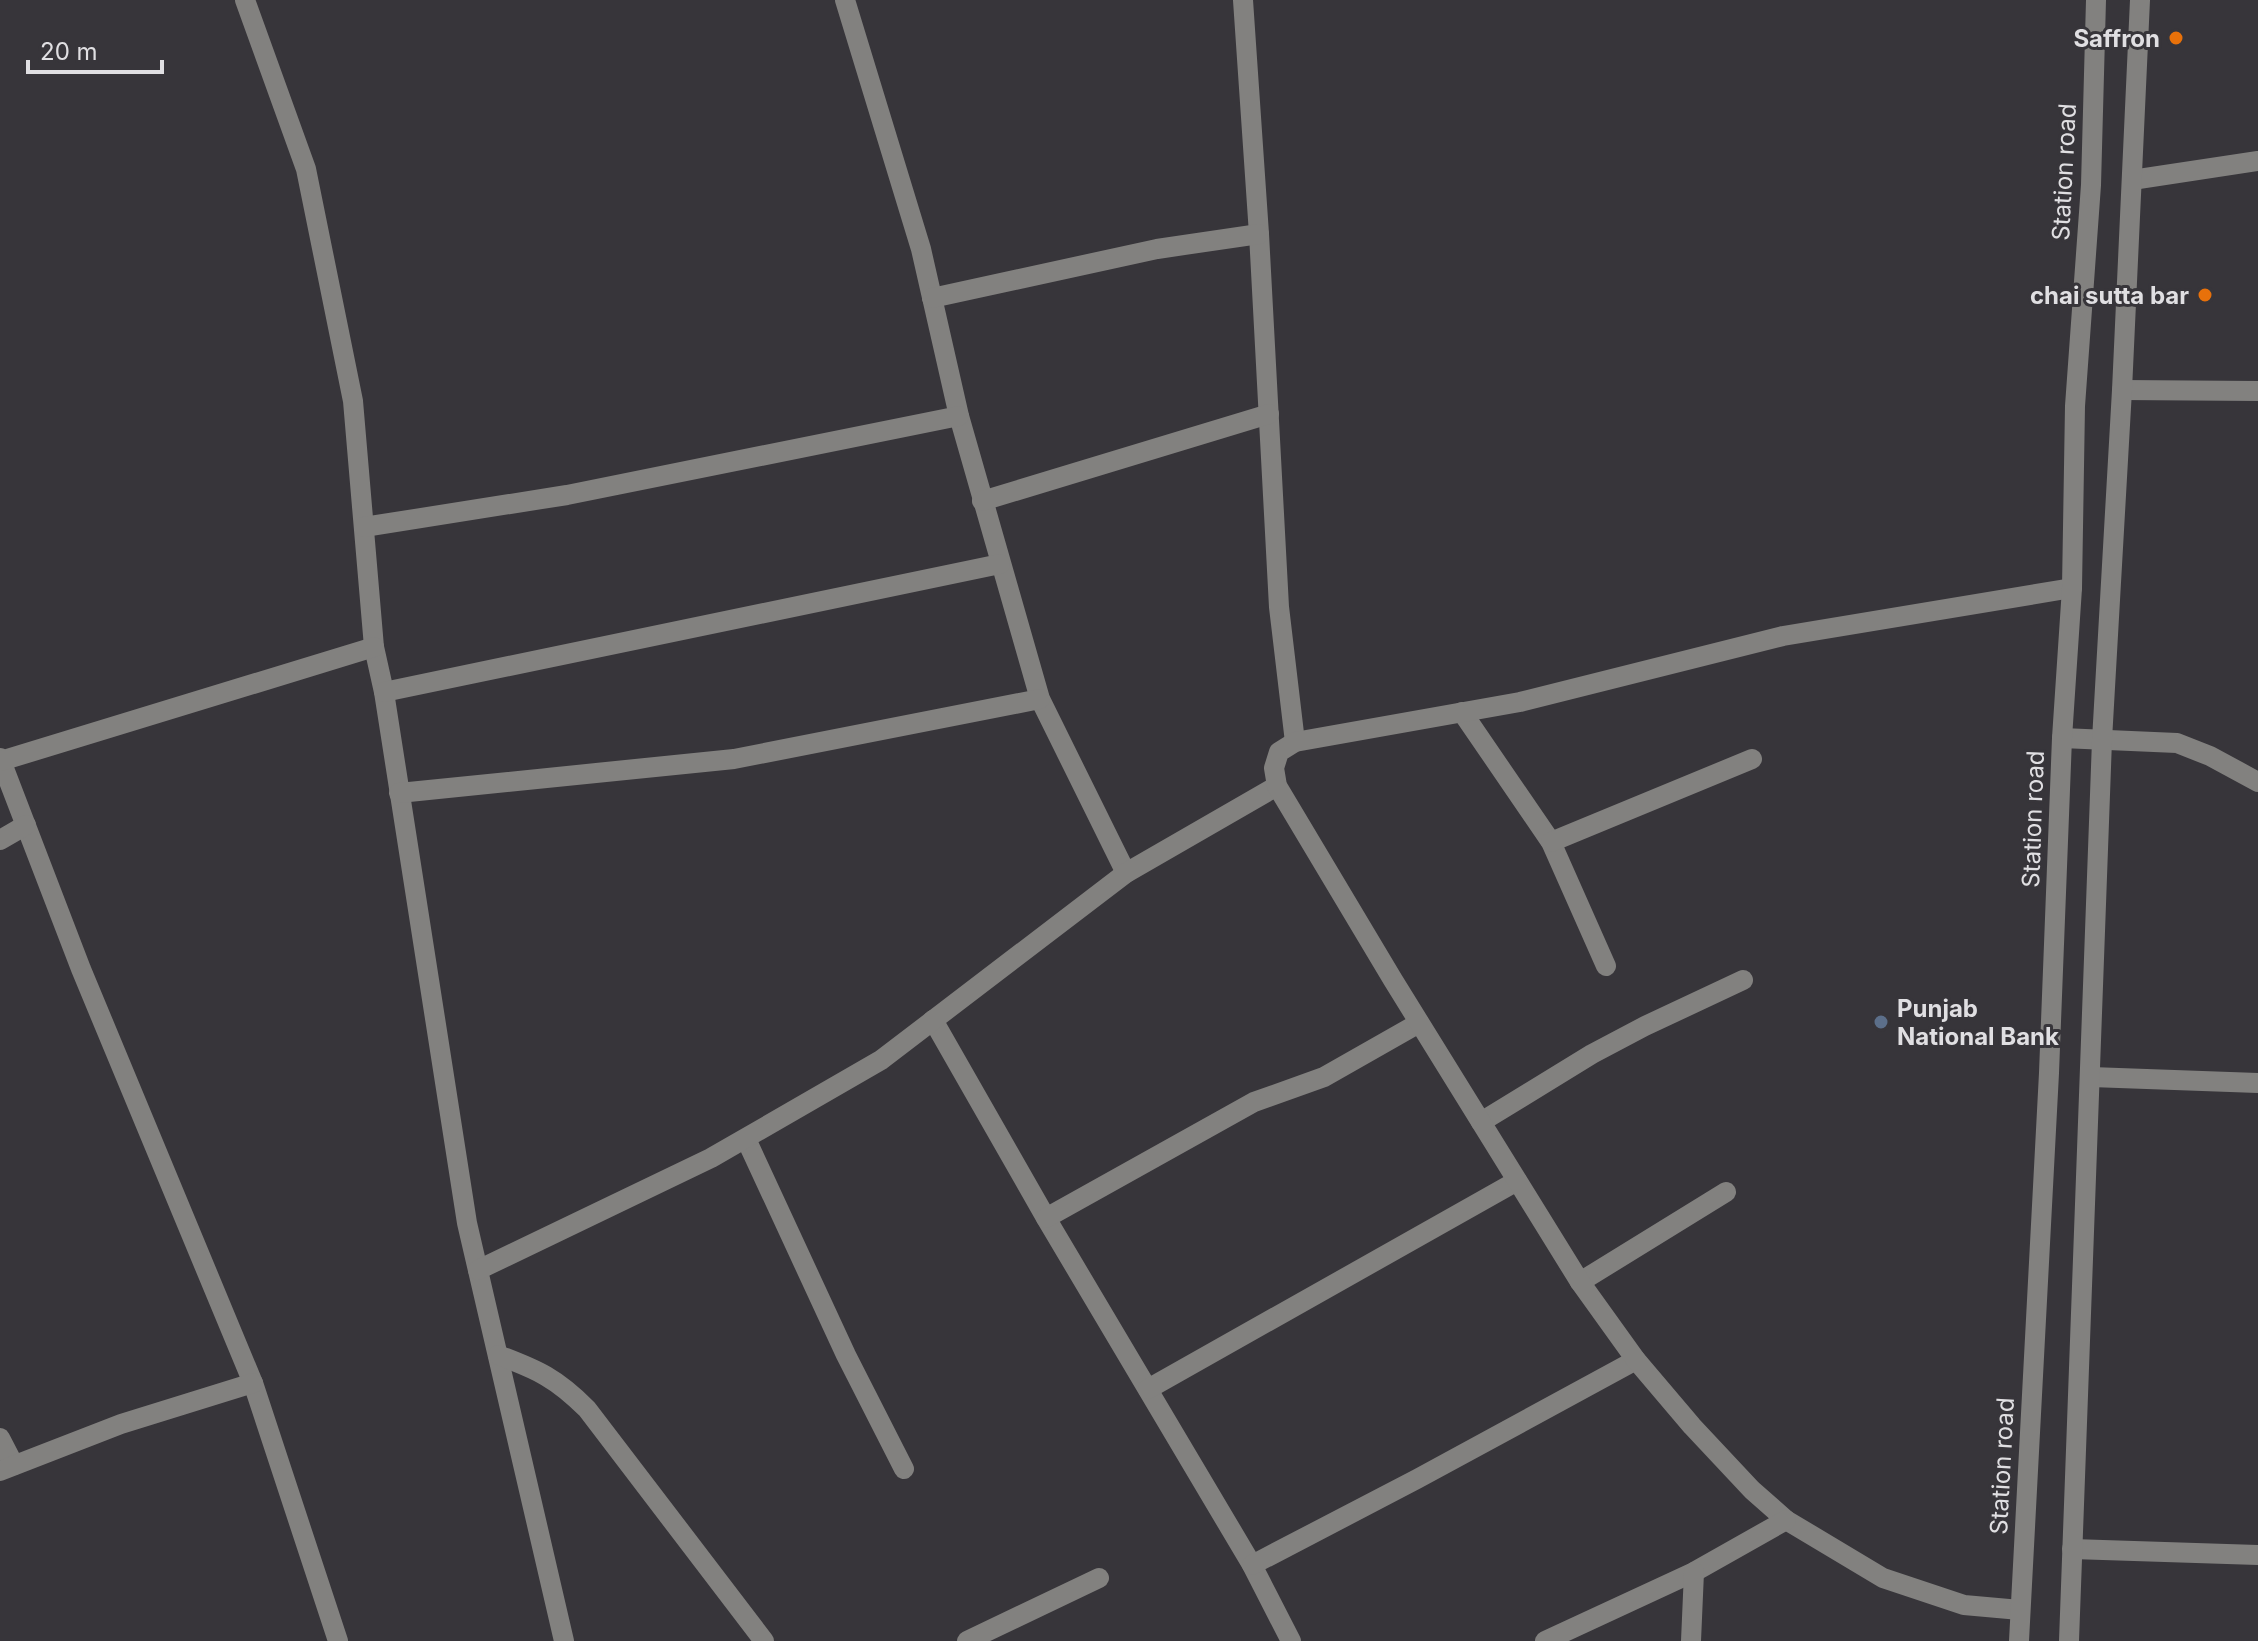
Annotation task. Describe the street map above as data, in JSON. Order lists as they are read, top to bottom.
{
  "streets": {
    "street": ["Station road"]
  },
  "places": ["Saffron", "chai sutta bar", "Punjab National Bank"],
  "scale_bar": "20 m"
}
